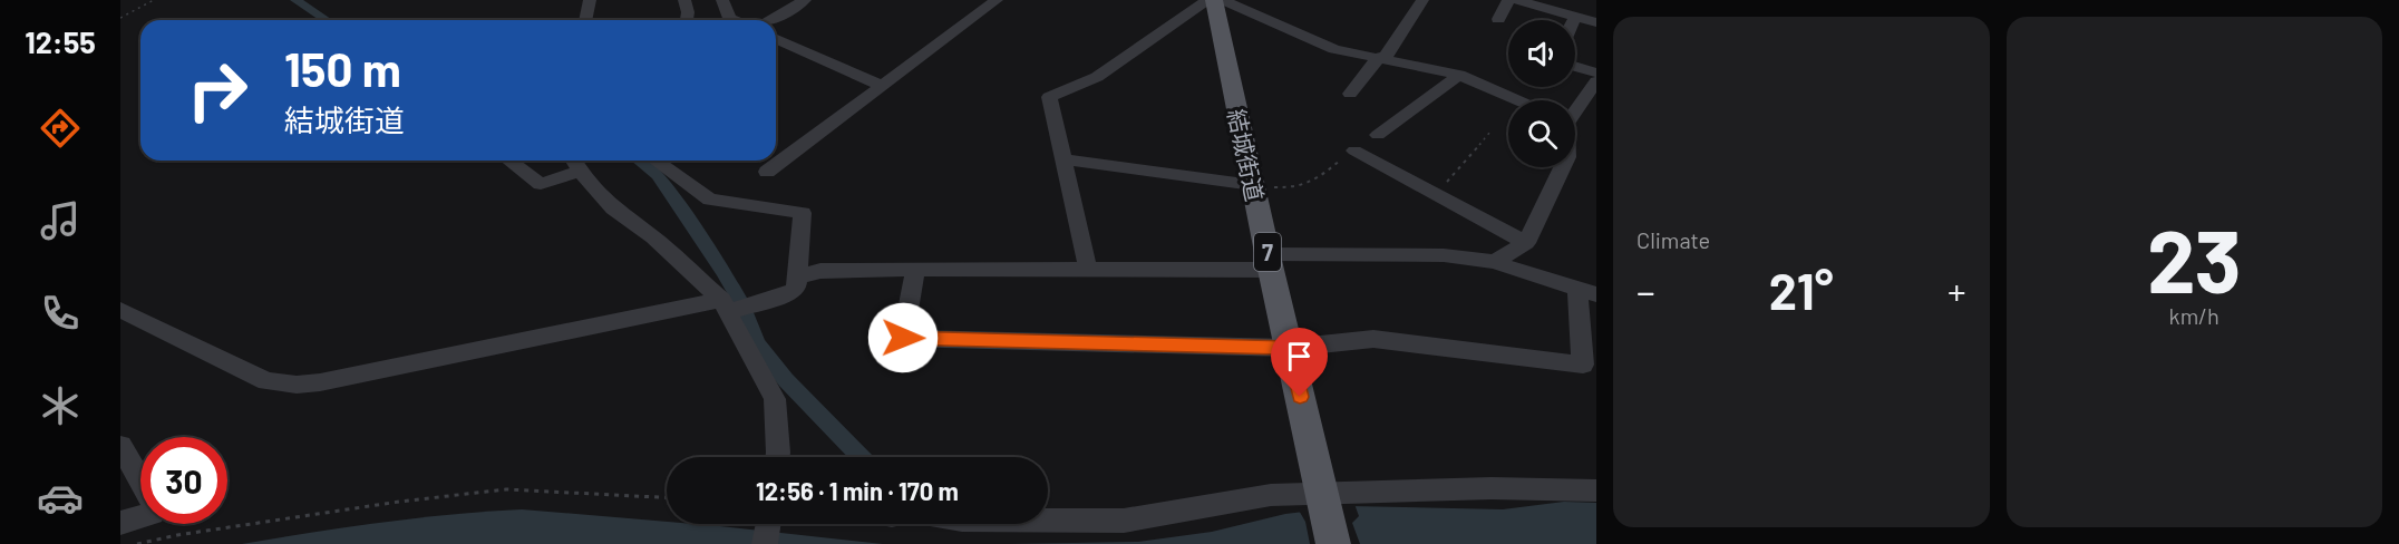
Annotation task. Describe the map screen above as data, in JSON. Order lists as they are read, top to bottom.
{
  "streets": {
    "main road": ["結城街道", "7"]
  },
  "page": {
    "tabs": "12:55",
    "tile": [
      "Climate",
      ["23", "km/h"]
    ],
    "turn": ["150 m", "結城街道"],
    "heat": ["−", "21°", "+"],
    "limit": "30",
    "trip": "12:56 · 1 min · 170 m"
  }
}
